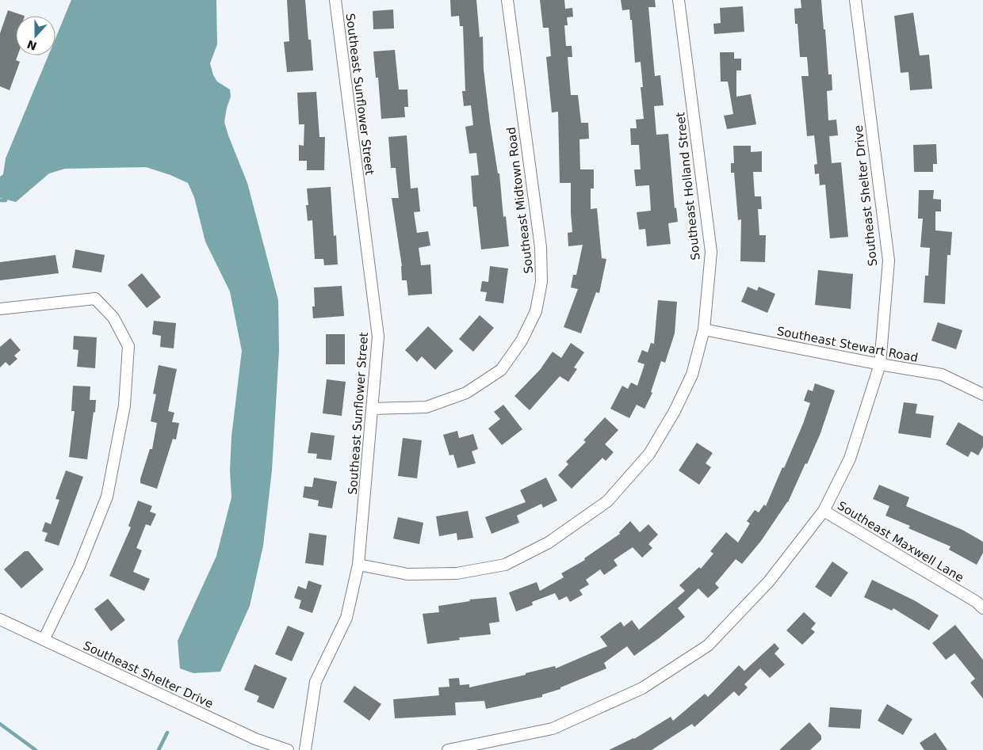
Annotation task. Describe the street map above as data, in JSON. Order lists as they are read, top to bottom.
{
  "streets": {
    "street": [
      "Southeast Sunflower Street",
      "Southeast Holland Street",
      "Southeast Shelter Drive",
      "Southeast Midtown Road",
      "Southeast Stewart Road",
      "Southeast Maxwell Lane"
    ]
  },
  "crossings": [
    ["Southeast Sunflower Street", "Southeast Holland Street"],
    ["Southeast Sunflower Street", "Southeast Midtown Road"],
    ["Southeast Holland Street", "Southeast Stewart Road"],
    ["Southeast Shelter Drive", "Southeast Stewart Road"],
    ["Southeast Shelter Drive", "Southeast Maxwell Lane"]
  ],
  "north": "bottom"
}
